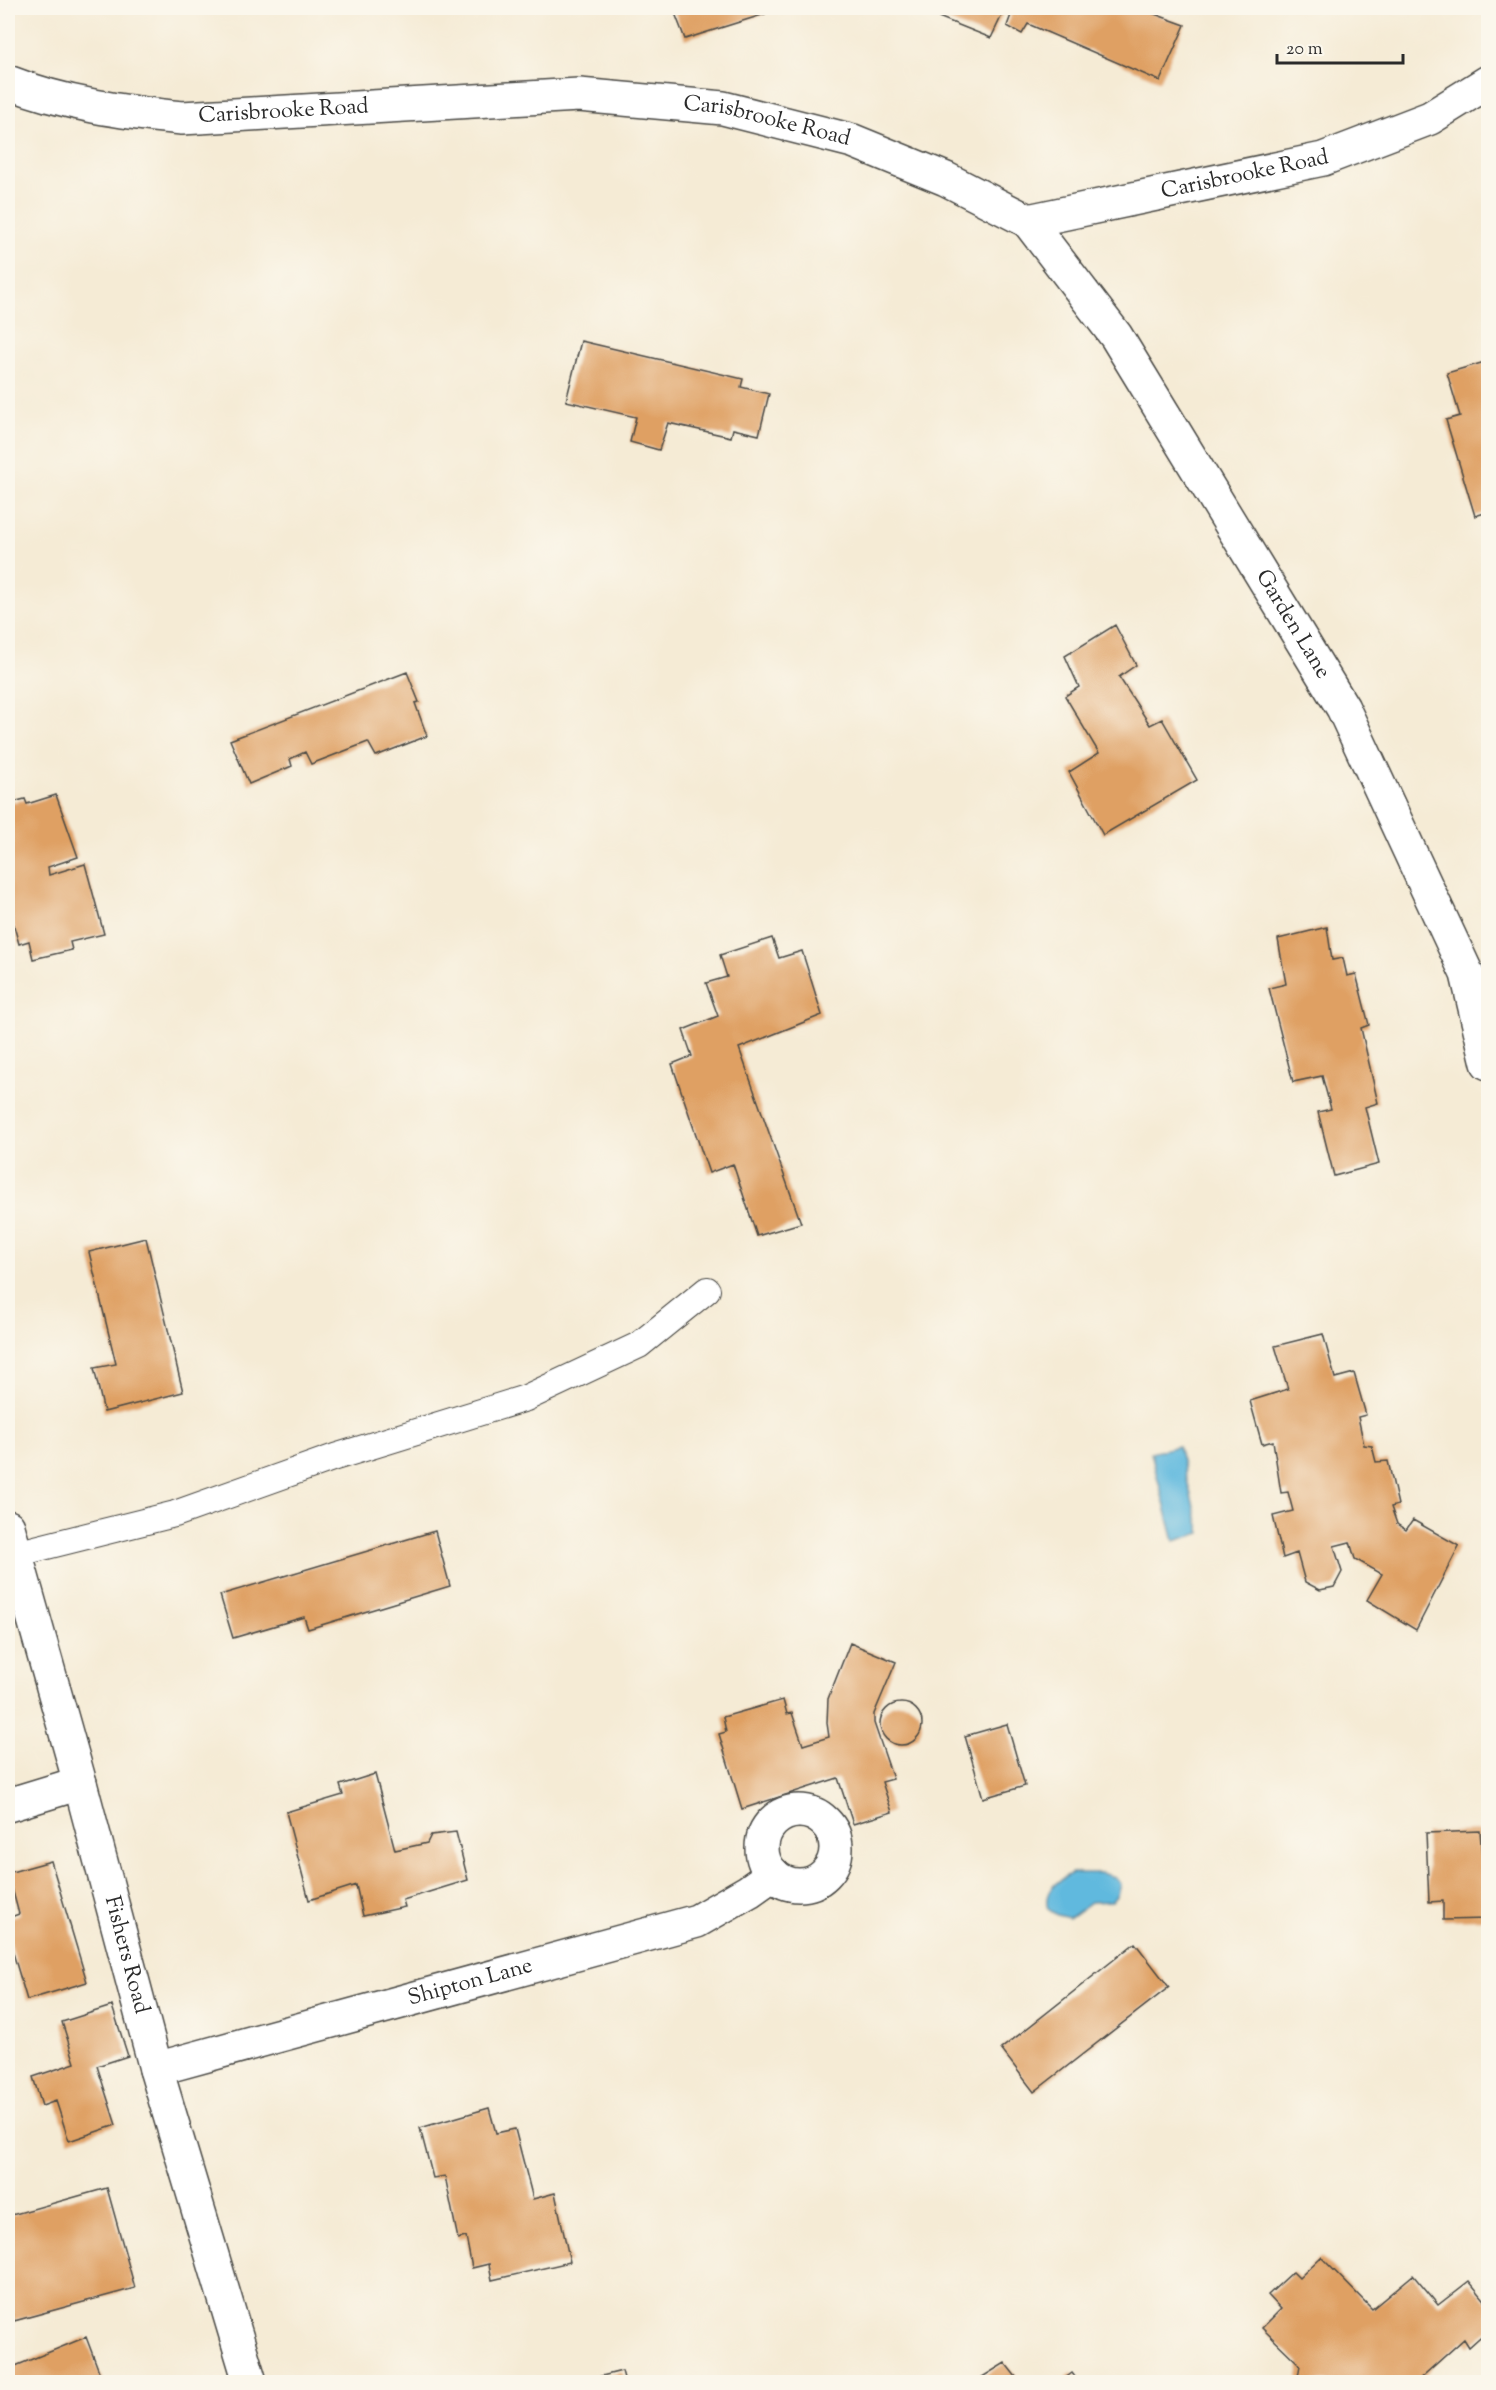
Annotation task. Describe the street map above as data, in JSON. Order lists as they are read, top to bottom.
{
  "streets": {
    "street": [
      "Carisbrooke Road",
      "Garden Lane",
      "Fishers Road",
      "Shipton Lane"
    ]
  },
  "crossings": [
    ["Carisbrooke Road", "Garden Lane"],
    ["Fishers Road", "Shipton Lane"]
  ],
  "scale_bar": "20 m"
}
